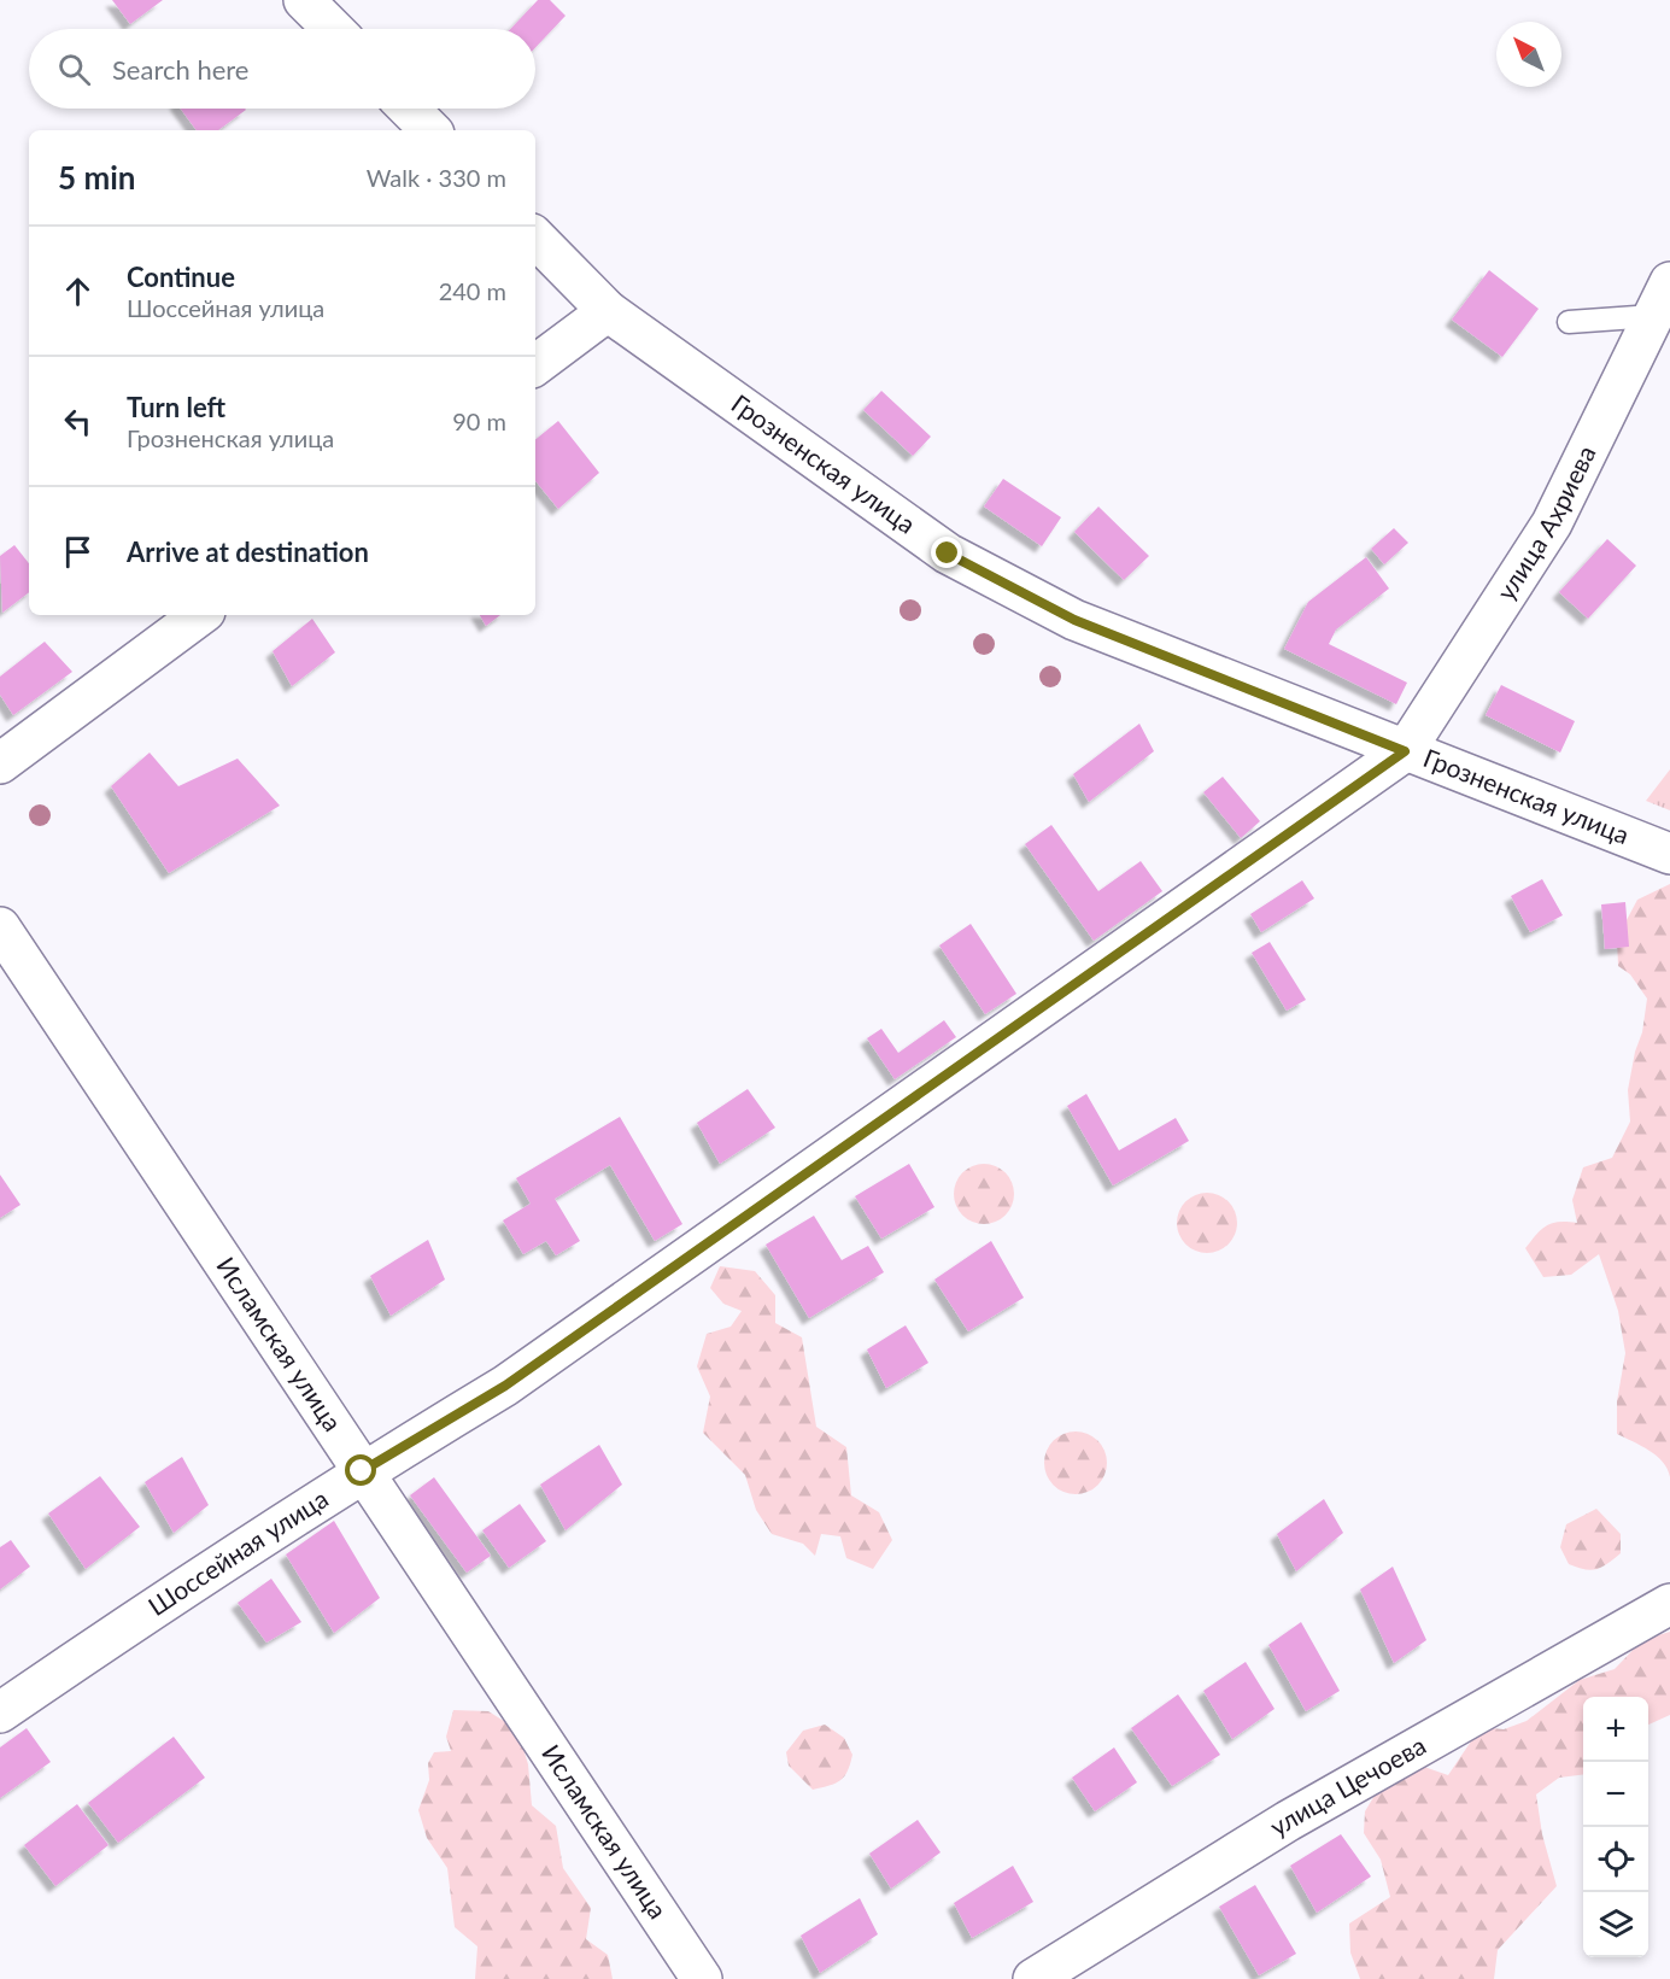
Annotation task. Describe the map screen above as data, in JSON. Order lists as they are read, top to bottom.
{
  "streets": {
    "street": [
      "Грозненская улица",
      "улица Ахриева",
      "Исламская улица",
      "Шоссейная улица",
      "улица Цечоева"
    ]
  },
  "crossings": [
    ["Грозненская улица", "улица Ахриева"],
    ["Грозненская улица", "Шоссейная улица"],
    ["улица Ахриева", "Шоссейная улица"],
    ["Исламская улица", "Шоссейная улица"]
  ],
  "north": "top left",
  "page": {
    "search": "Search here",
    "heading": ["5 min", "Walk · 330 m"],
    "list": [
      ["Continue", "Шоссейная улица", "240 m"],
      ["Turn left", "Грозненская улица", "90 m"],
      "Arrive at destination"
    ],
    "map_buttons": ["+", "−"]
  }
}
